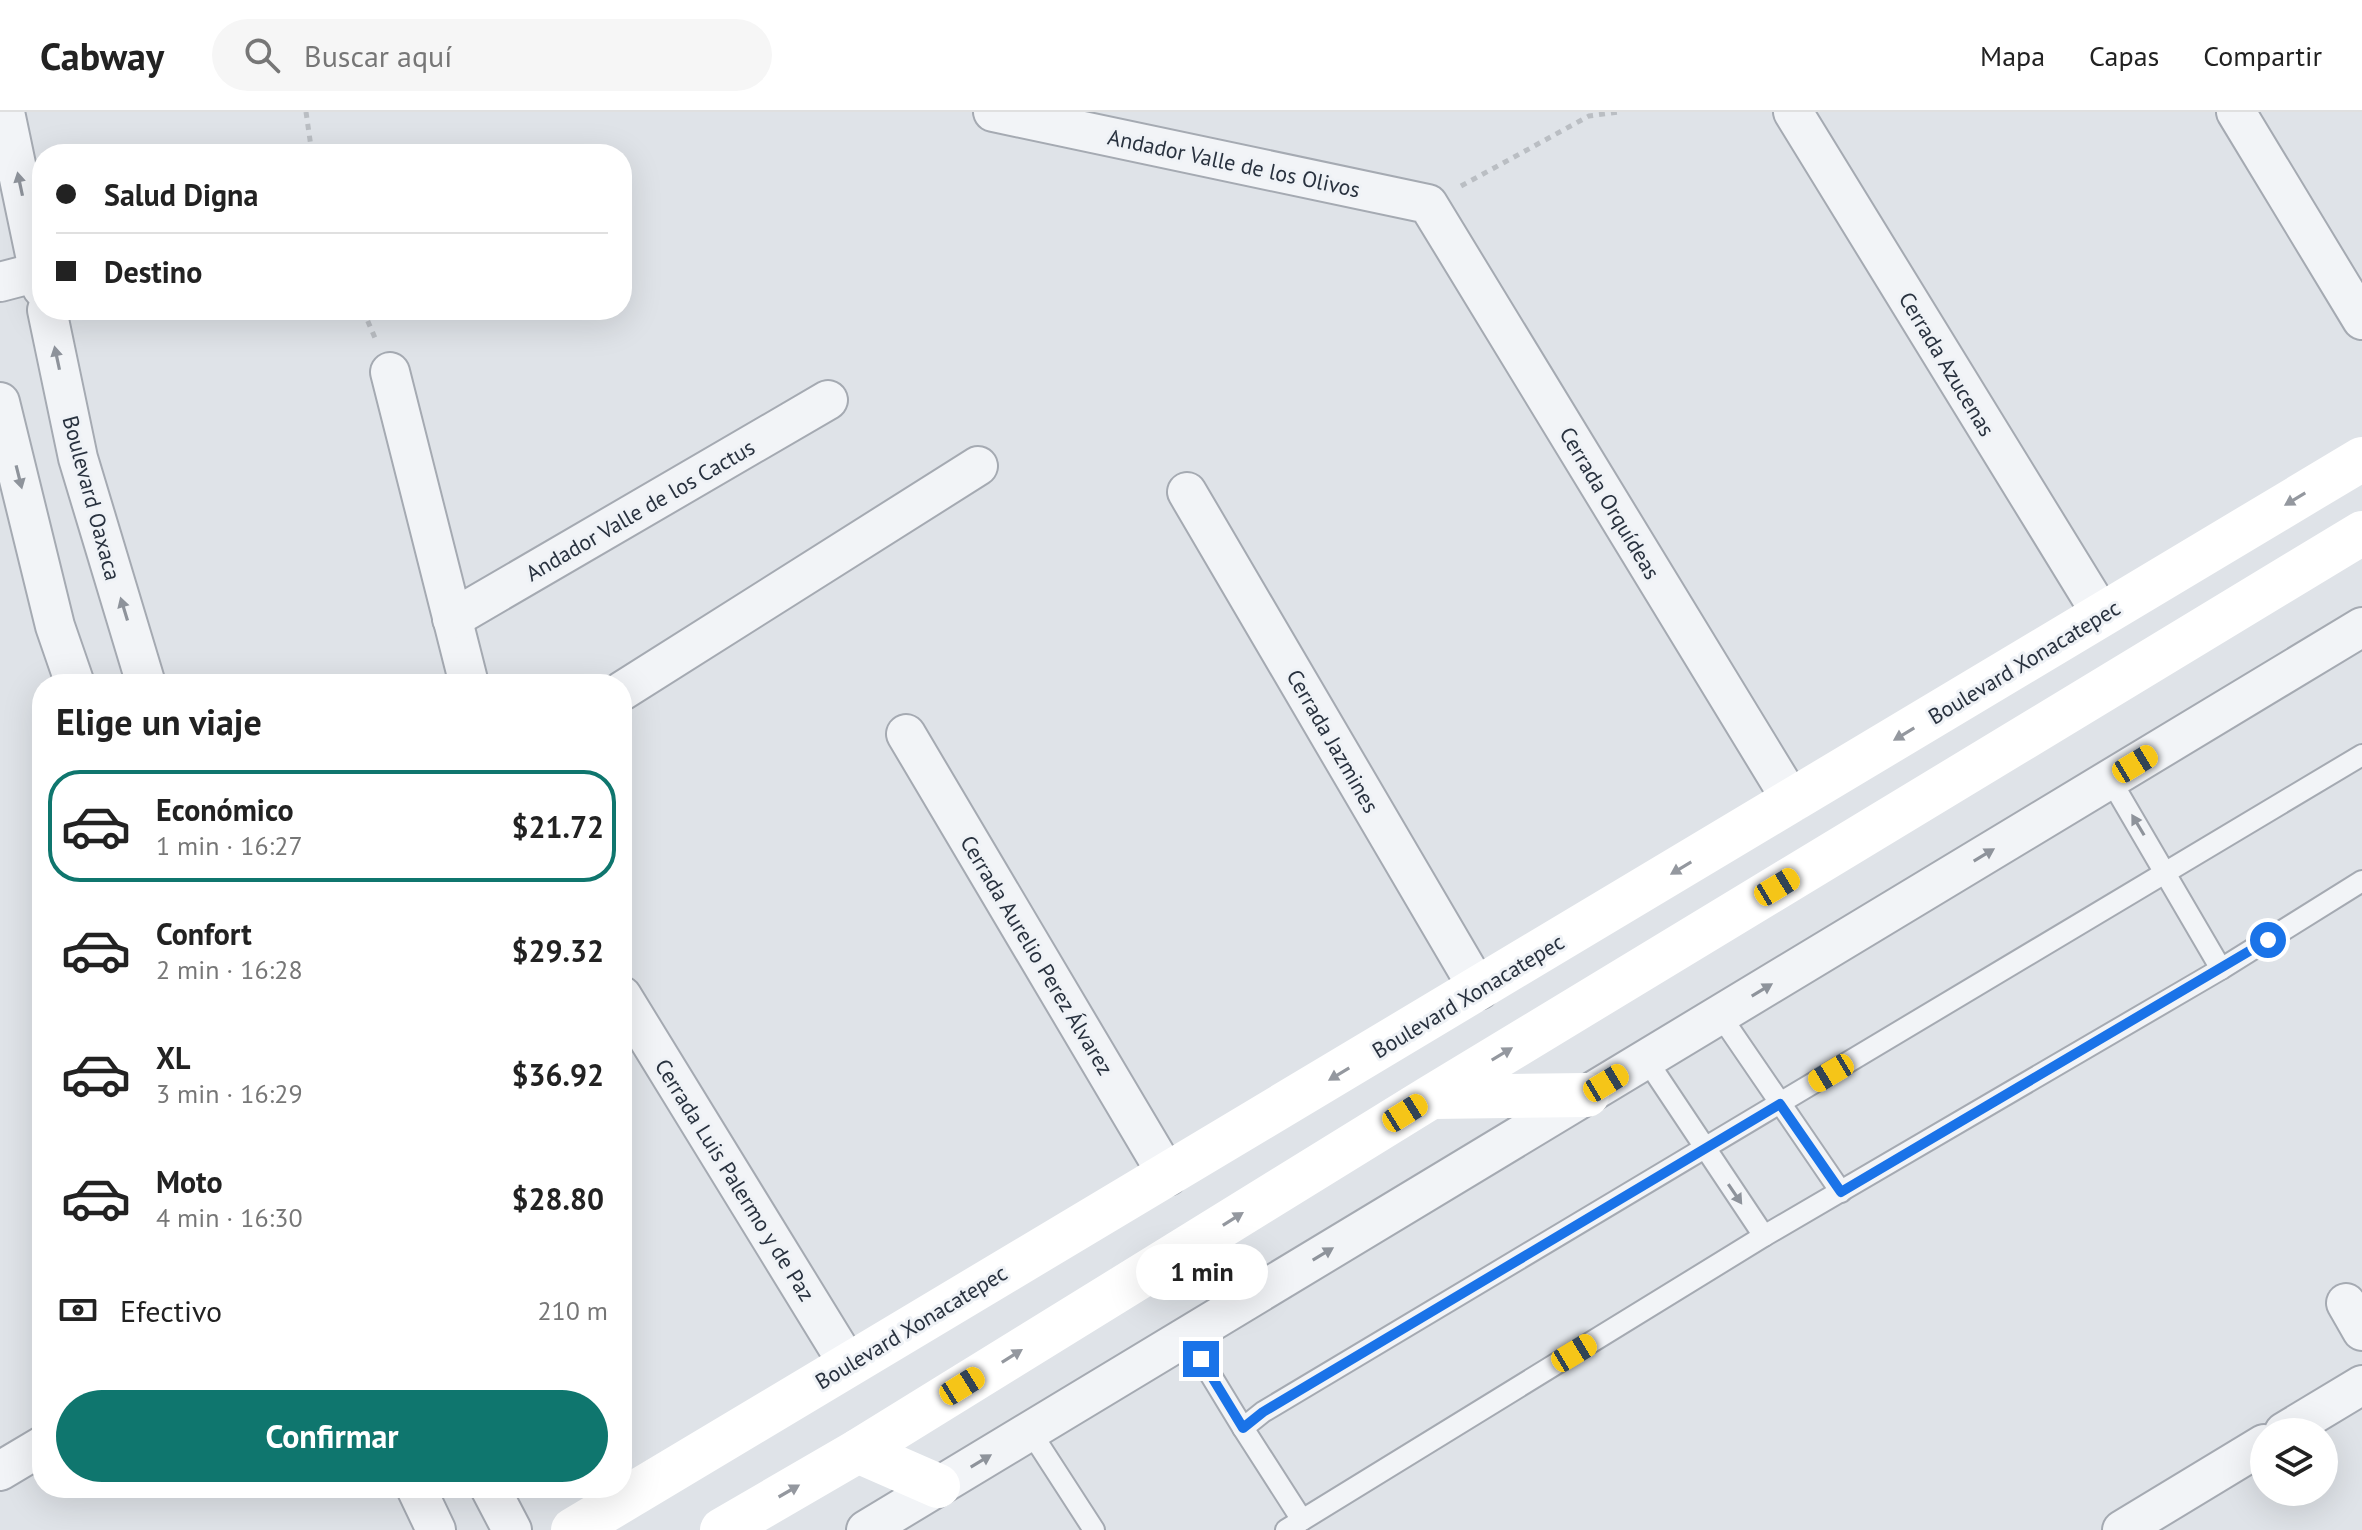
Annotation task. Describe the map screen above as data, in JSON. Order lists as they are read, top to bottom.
{
  "streets": {
    "main road": ["Boulevard Xonacatepec"],
    "street": [
      "Andador Valle de los Olivos",
      "Cerrada Azucenas",
      "Boulevard Oaxaca",
      "Cerrada Orquídeas",
      "Andador Valle de los Cactus",
      "Cerrada Jazmines",
      "Cerrada Aurelio Perez Álvarez",
      "Cerrada Luis Palermo y de Paz"
    ]
  },
  "crossings": [
    ["Andador Valle de los Olivos", "Cerrada Orquídeas"],
    ["Cerrada Azucenas", "Boulevard Xonacatepec"],
    ["Cerrada Orquídeas", "Boulevard Xonacatepec"],
    ["Boulevard Xonacatepec", "Cerrada Jazmines"],
    ["Boulevard Xonacatepec", "Cerrada Aurelio Perez Álvarez"],
    ["Boulevard Xonacatepec", "Cerrada Luis Palermo y de Paz"]
  ],
  "page": {
    "header": "Cabway",
    "search": "Buscar aquí",
    "nav": ["Mapa", "Capas", "Compartir"],
    "banner": ["Salud Digna", "Destino"],
    "heading": "Elige un viaje",
    "list": [
      {
        "name": "Económico",
        "note": "1 min · 16:27",
        "value": "$21.72"
      },
      {
        "name": "Confort",
        "note": "2 min · 16:28",
        "value": "$29.32"
      },
      {
        "name": "XL",
        "note": "3 min · 16:29",
        "value": "$36.92"
      },
      {
        "name": "Moto",
        "note": "4 min · 16:30",
        "value": "$28.80"
      }
    ],
    "bubble": "1 min",
    "pay": ["Efectivo", "210 m"],
    "buttons": "Confirmar"
  }
}
